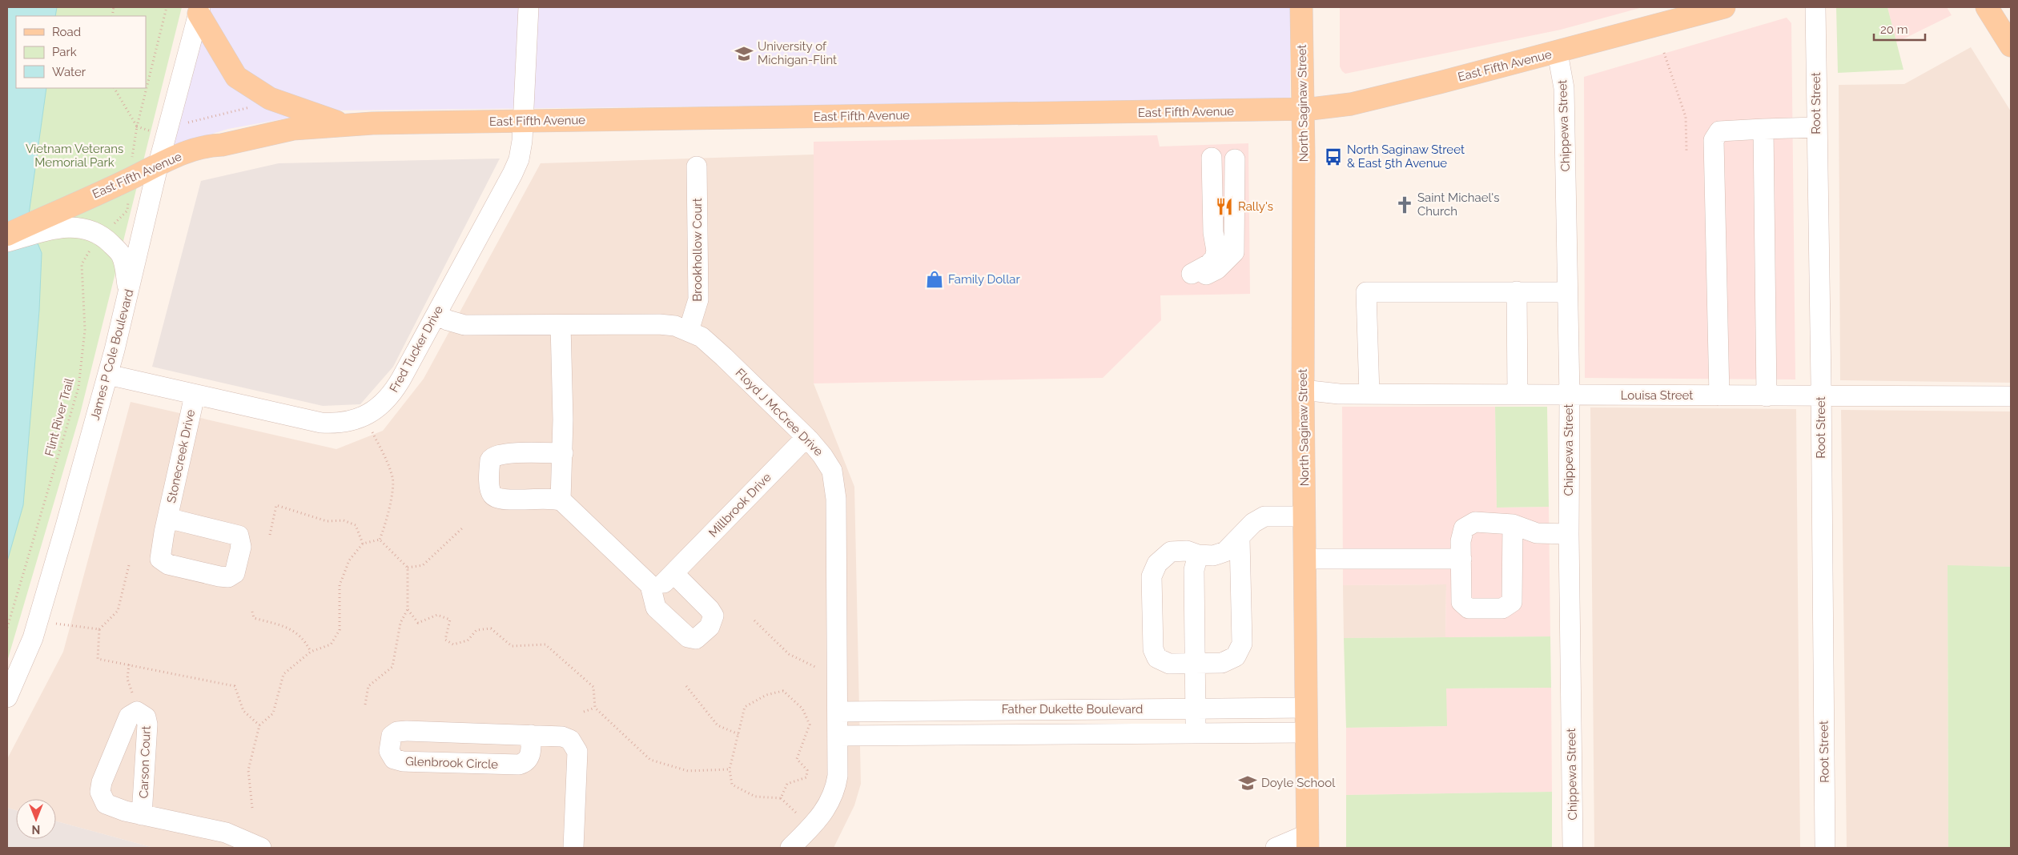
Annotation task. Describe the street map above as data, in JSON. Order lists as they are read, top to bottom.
{
  "streets": {
    "main road": ["East Fifth Avenue", "North Saginaw Street"],
    "street": [
      "Root Street",
      "Chippewa Street",
      "Brookhollow Court",
      "Fred Tucker Drive",
      "James P Cole Boulevard",
      "Louisa Street",
      "Floyd J McCree Drive",
      "Stonecreek Drive",
      "Millbrook Drive",
      "Father Dukette Boulevard",
      "Carson Court",
      "Glenbrook Circle"
    ],
    "path": ["Flint River Trail"]
  },
  "crossings": [
    ["East Fifth Avenue", "North Saginaw Street"],
    ["East Fifth Avenue", "Chippewa Street"],
    ["East Fifth Avenue", "Fred Tucker Drive"],
    ["East Fifth Avenue", "James P Cole Boulevard"],
    ["East Fifth Avenue", "Flint River Trail"],
    ["North Saginaw Street", "Louisa Street"],
    ["North Saginaw Street", "Father Dukette Boulevard"],
    ["Root Street", "Louisa Street"],
    ["Chippewa Street", "Louisa Street"],
    ["Brookhollow Court", "Floyd J McCree Drive"],
    ["Fred Tucker Drive", "James P Cole Boulevard"],
    ["Fred Tucker Drive", "Floyd J McCree Drive"],
    ["Fred Tucker Drive", "Stonecreek Drive"],
    ["Floyd J McCree Drive", "Millbrook Drive"],
    ["Floyd J McCree Drive", "Father Dukette Boulevard"]
  ],
  "parks": ["Vietnam Veterans Memorial Park"],
  "places": {
    "school or university": ["University of Michigan-Flint", "Doyle School"],
    "bus stop": ["North Saginaw Street & East 5th Avenue"],
    "church": ["Saint Michael's Church"],
    "restaurant": ["Rally's"],
    "shop": ["Family Dollar"]
  },
  "legend": ["Road", "Park", "Water"],
  "scale_bar": "20 m",
  "north": "bottom"
}
